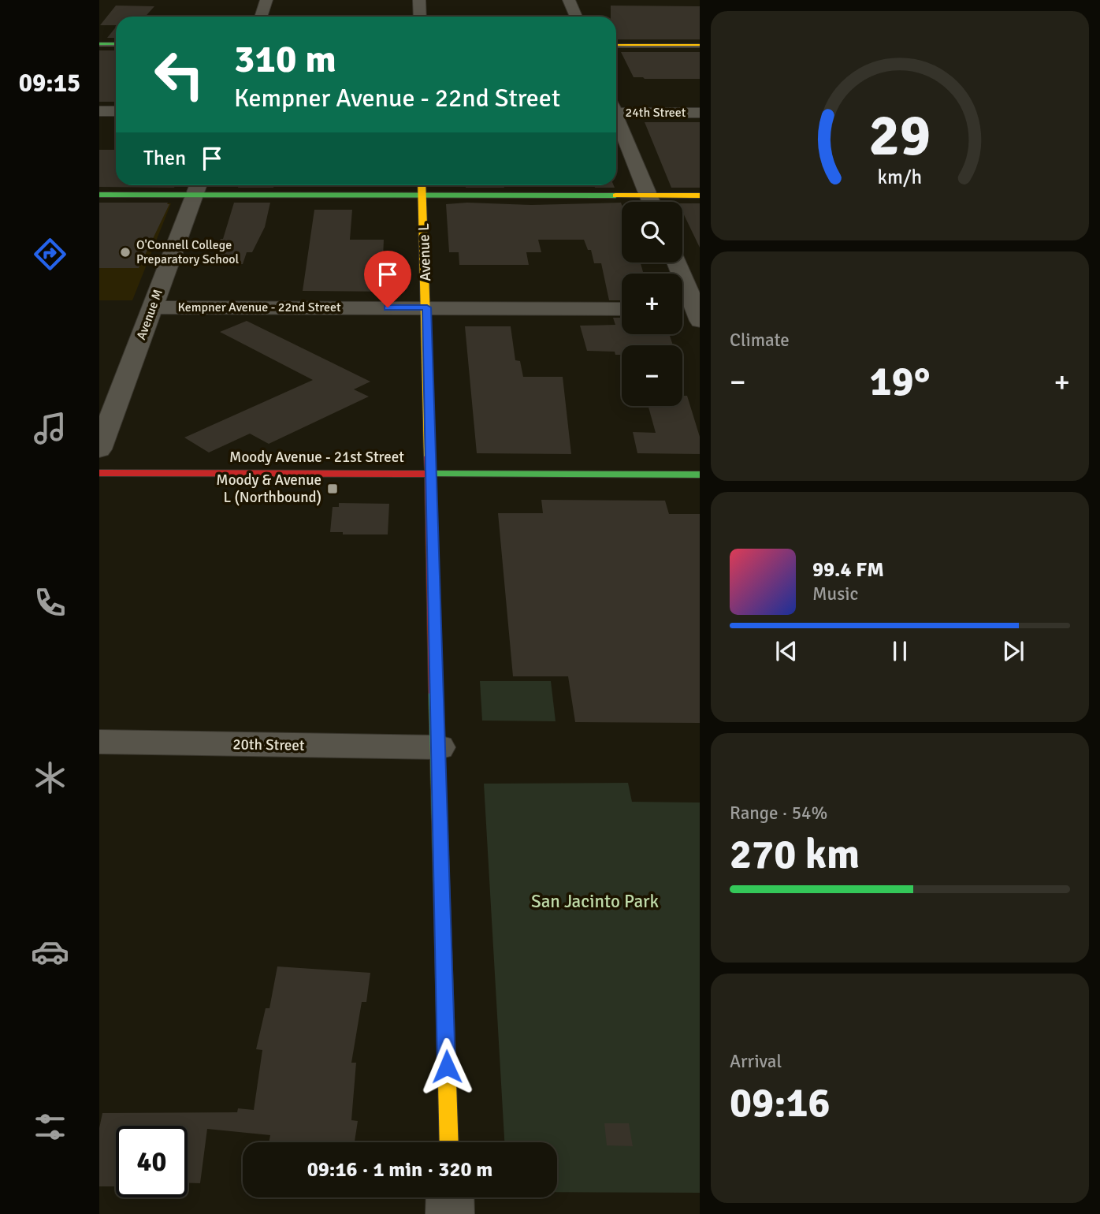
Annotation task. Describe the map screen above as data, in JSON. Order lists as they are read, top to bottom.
{
  "streets": {
    "street": [
      "24th Street",
      "Avenue L",
      "Kempner Avenue - 22nd Street",
      "Avenue M",
      "Moody Avenue - 21st Street",
      "20th Street"
    ]
  },
  "crossings": [
    ["Avenue L", "Kempner Avenue - 22nd Street"],
    ["Avenue L", "Moody Avenue - 21st Street"],
    ["Avenue L", "20th Street"],
    ["Kempner Avenue - 22nd Street", "Avenue M"]
  ],
  "parks": ["San Jacinto Park"],
  "places": {
    "other": ["O'Connell College Preparatory School"],
    "transit": ["Moody & Avenue L (Northbound)"]
  },
  "page": {
    "tabs": "09:15",
    "turn": ["310 m", "Kempner Avenue - 22nd Street"],
    "then": "Then",
    "map_buttons": ["+", "−"],
    "tile": [
      "Climate",
      ["Range · 54%", "270 km"],
      ["Arrival", "09:16"]
    ],
    "heat": ["−", "19°", "+"],
    "song": ["99.4 FM", "Music"],
    "limit": "40",
    "trip": "09:16 · 1 min · 320 m",
    "gauge": ["29", "km/h"]
  }
}
